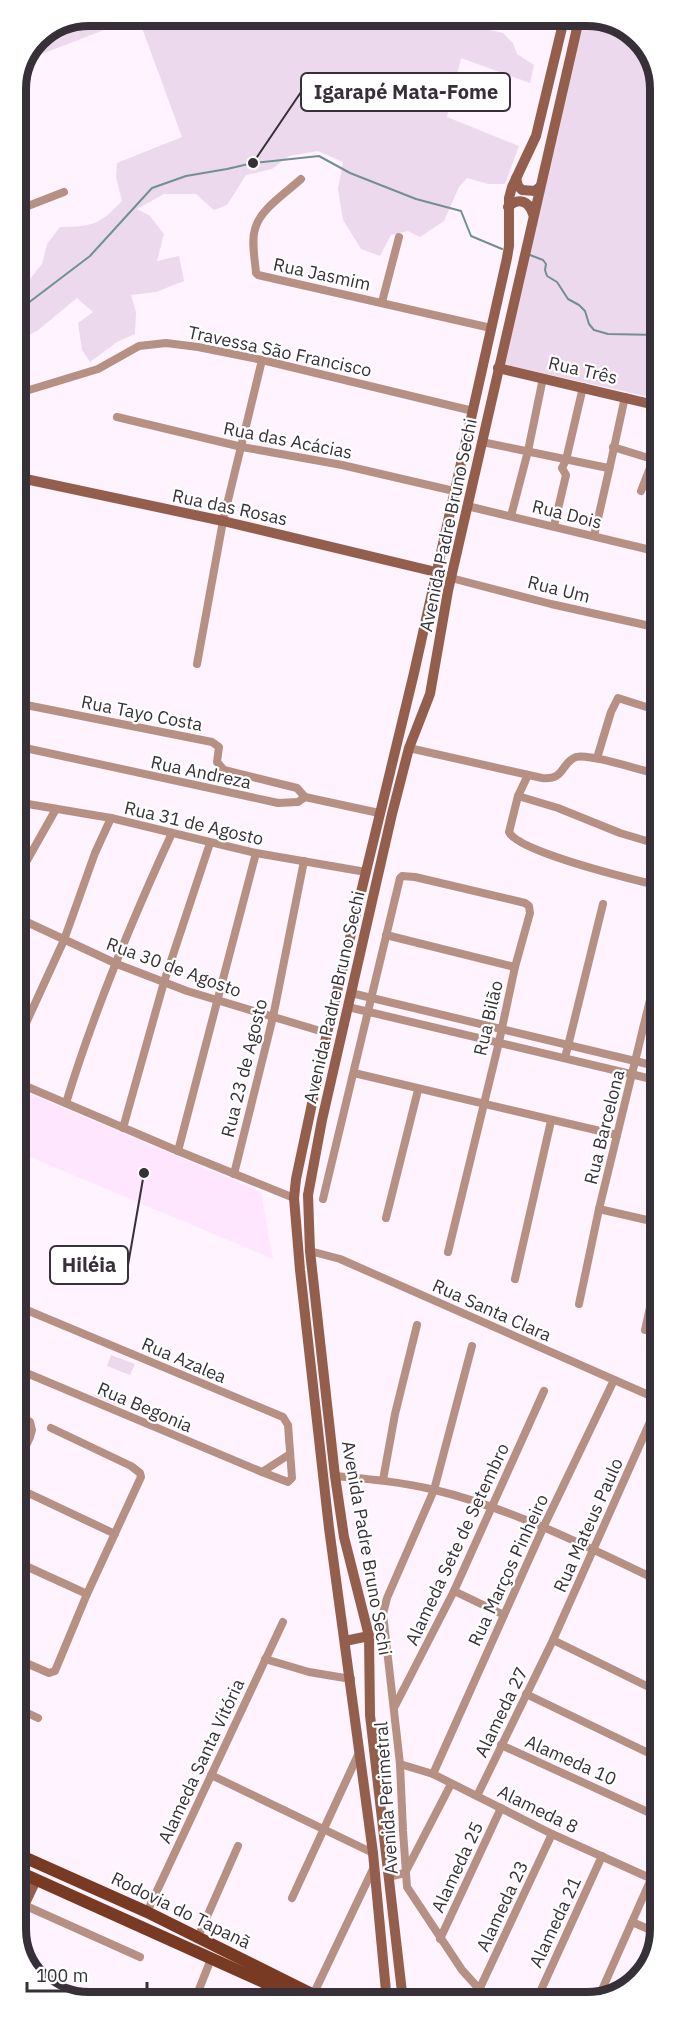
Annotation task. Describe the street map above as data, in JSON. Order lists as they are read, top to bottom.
{
  "streets": {
    "main road": [
      "Rua Três",
      "Rua das Rosas",
      "Avenida Padre Bruno Sechi",
      "Rodovia do Tapanã"
    ],
    "street": [
      "Rua Jasmim",
      "Travessa São Francisco",
      "Rua das Acácias",
      "Rua Dois",
      "Rua Um",
      "Rua Tayo Costa",
      "Rua Andreza",
      "Rua 31 de Agosto",
      "Rua 30 de Agosto",
      "Rua Bilão",
      "Rua 23 de Agosto",
      "Rua Barcelona",
      "Rua Santa Clara",
      "Rua Azalea",
      "Rua Begonia",
      "Rua Mateus Paulo",
      "Alameda Sete de Setembro",
      "Rua Marços Pinheiro",
      "Alameda 27",
      "Alameda 10",
      "Alameda Santa Vitória",
      "Avenida Perimetral",
      "Alameda 8",
      "Alameda 25",
      "Alameda 23",
      "Alameda 21"
    ]
  },
  "crossings": [
    ["Rua Jasmim", "Avenida Padre Bruno Sechi"],
    ["Travessa São Francisco", "Avenida Padre Bruno Sechi"],
    ["Rua Três", "Avenida Padre Bruno Sechi"],
    ["Rua das Acácias", "Avenida Padre Bruno Sechi"],
    ["Rua das Rosas", "Avenida Padre Bruno Sechi"],
    ["Rua Dois", "Avenida Padre Bruno Sechi"],
    ["Avenida Padre Bruno Sechi", "Rua Um"],
    ["Avenida Padre Bruno Sechi", "Rua Andreza"],
    ["Avenida Padre Bruno Sechi", "Rua 31 de Agosto"],
    ["Avenida Padre Bruno Sechi", "Rua 30 de Agosto"],
    ["Avenida Padre Bruno Sechi", "Rua Santa Clara"],
    ["Rua Tayo Costa", "Rua Andreza"],
    ["Rua 31 de Agosto", "Rua 23 de Agosto"],
    ["Rua 30 de Agosto", "Rua 23 de Agosto"],
    ["Rua Santa Clara", "Rua Marços Pinheiro"],
    ["Rua Azalea", "Rua Begonia"],
    ["Rua Mateus Paulo", "Alameda 27"],
    ["Alameda Sete de Setembro", "Avenida Perimetral"],
    ["Rua Marços Pinheiro", "Alameda 8"],
    ["Alameda 27", "Alameda 10"],
    ["Alameda 27", "Alameda 8"],
    ["Alameda Santa Vitória", "Rodovia do Tapanã"],
    ["Avenida Perimetral", "Alameda 8"],
    ["Avenida Perimetral", "Alameda 25"],
    ["Avenida Perimetral", "Alameda 23"],
    ["Alameda 8", "Alameda 25"],
    ["Alameda 8", "Alameda 23"],
    ["Alameda 8", "Alameda 21"]
  ],
  "places": ["Igarapé Mata-Fome", "Hiléia"],
  "scale_bar": "100 m"
}
